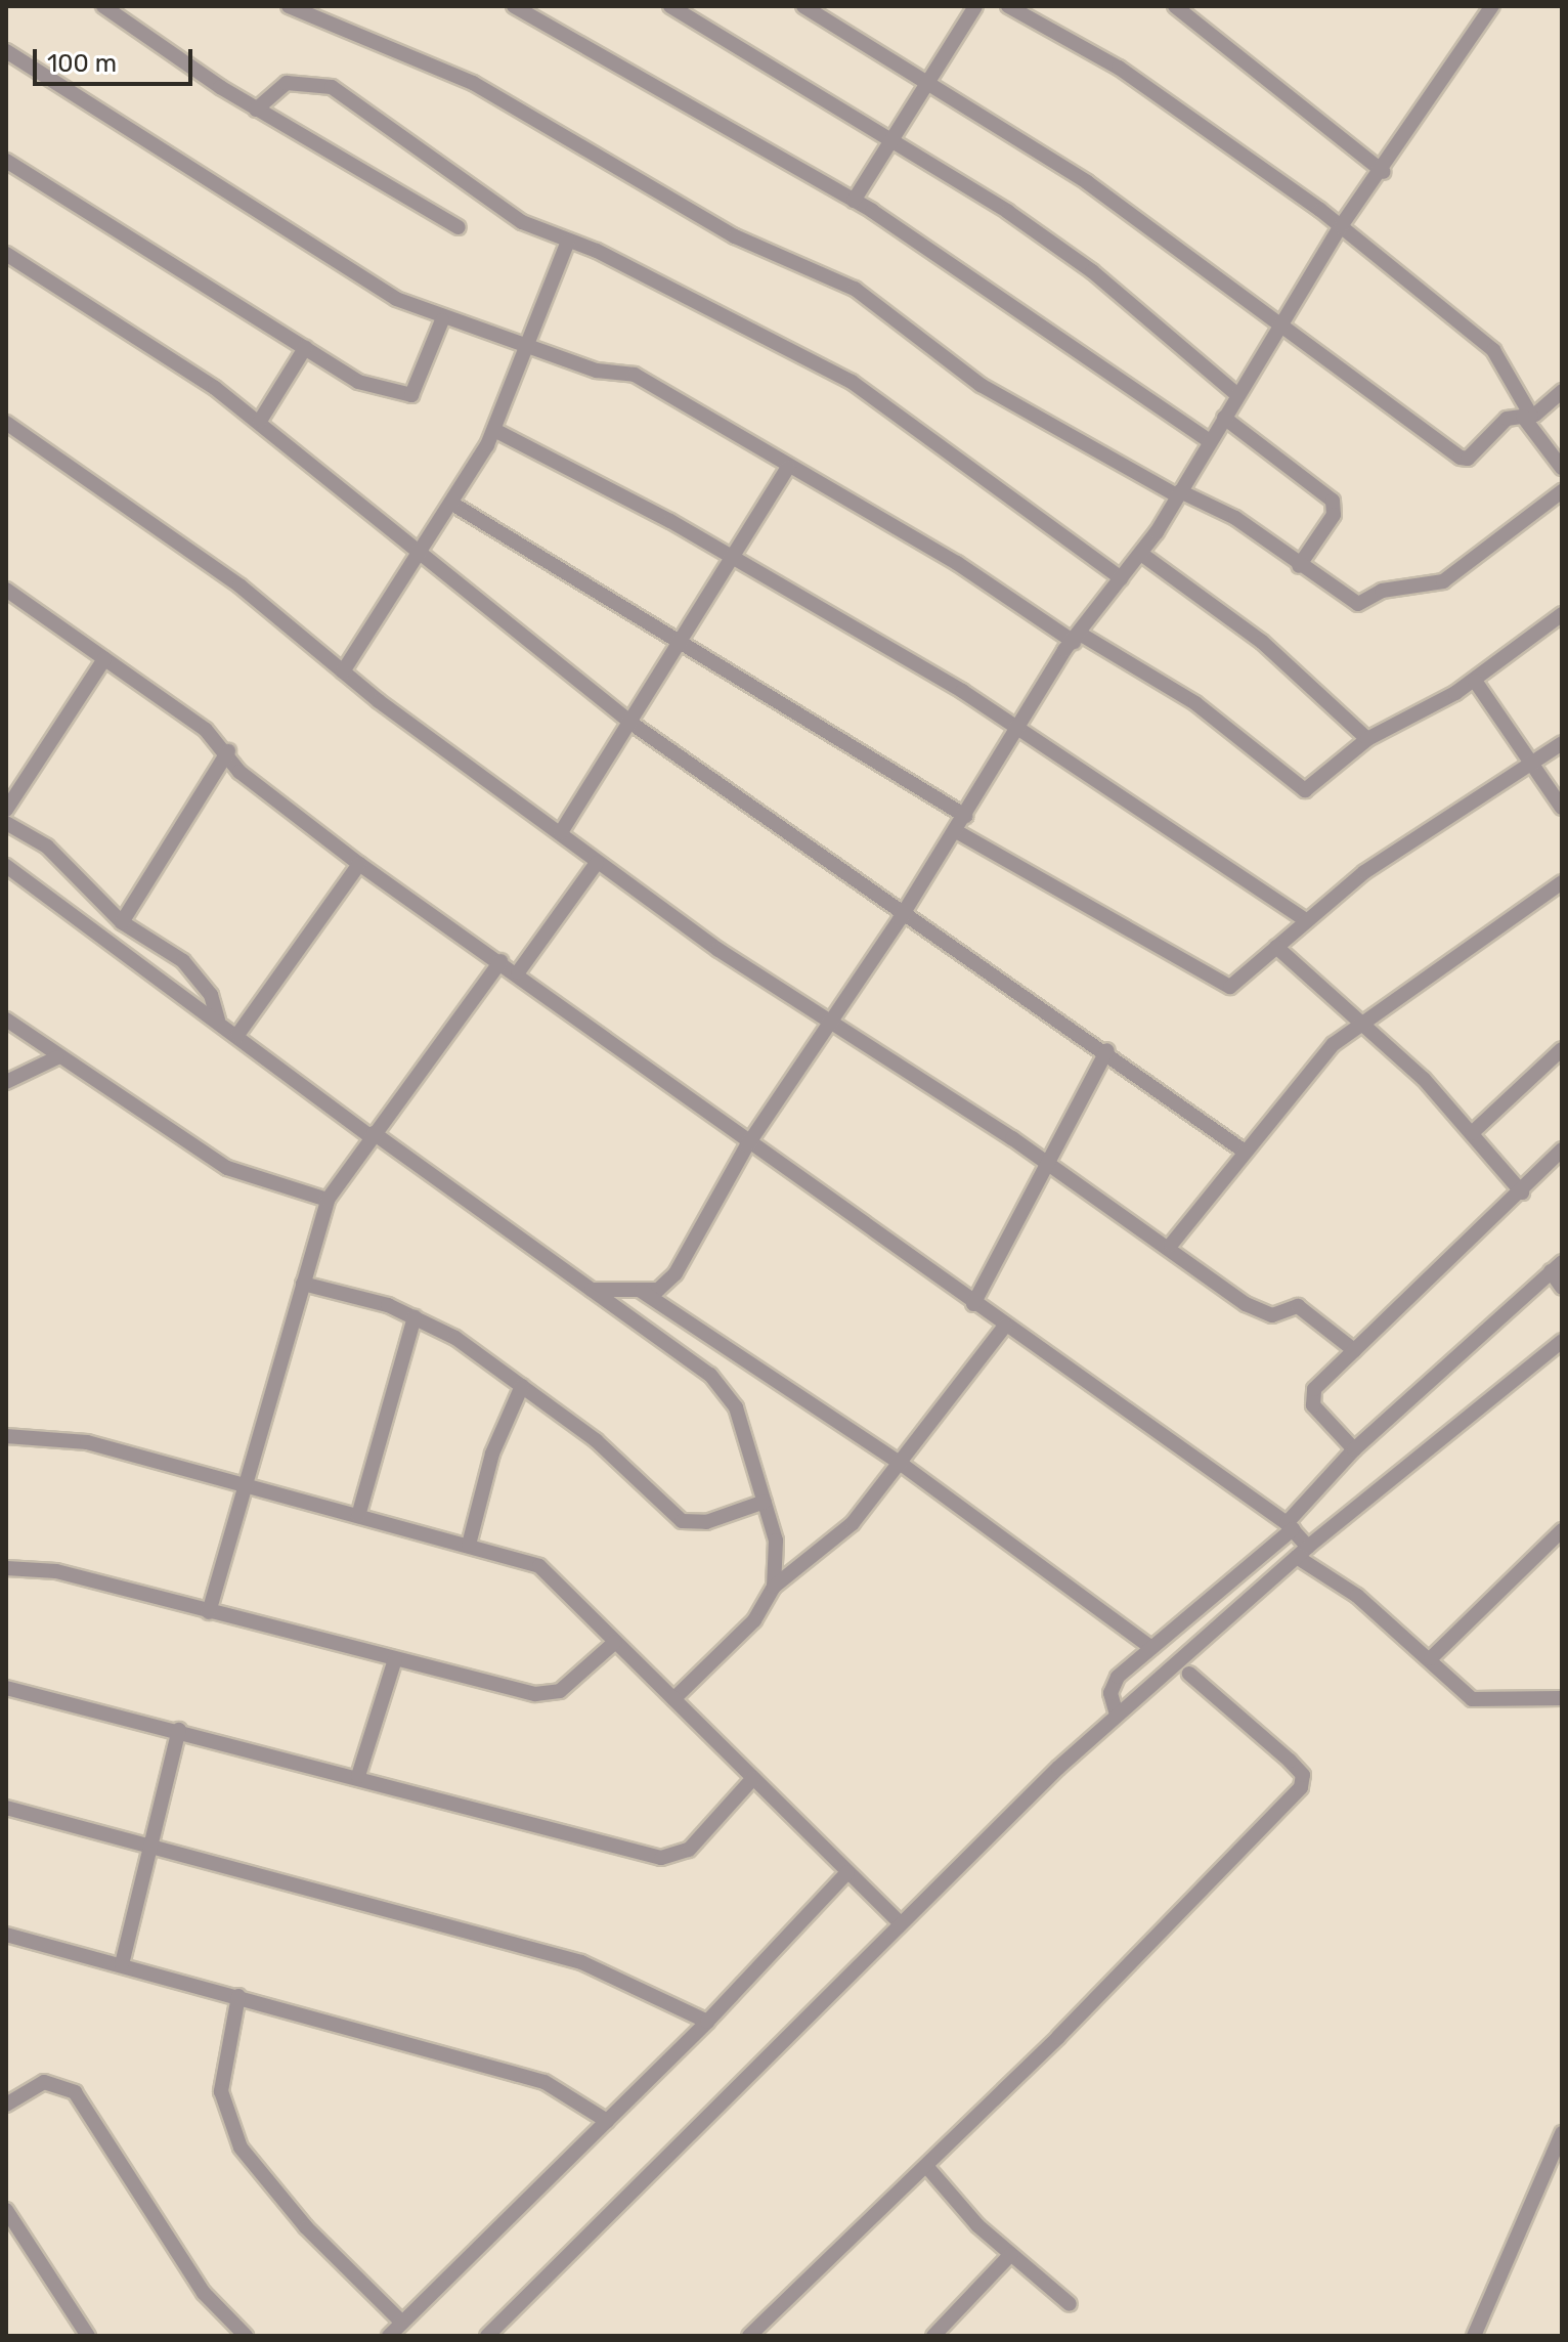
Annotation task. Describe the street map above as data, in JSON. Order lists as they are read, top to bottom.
{
  "scale_bar": "100 m"
}
